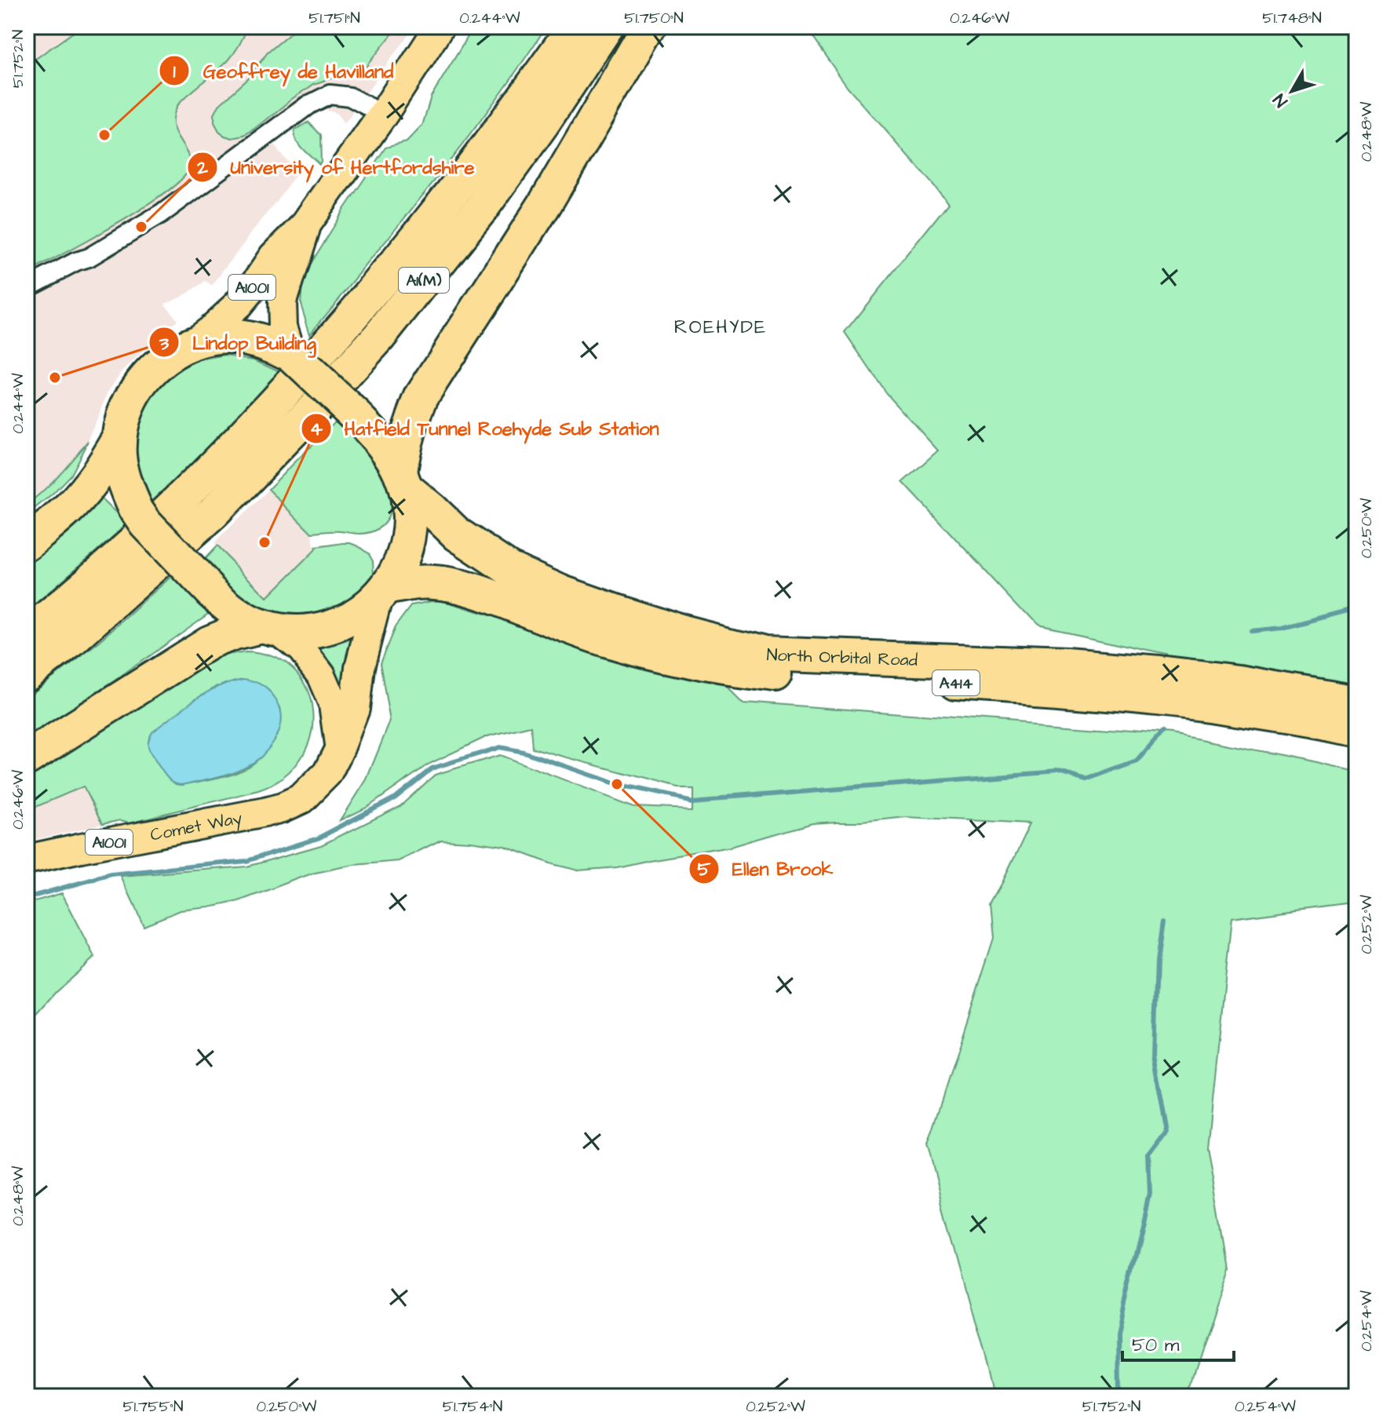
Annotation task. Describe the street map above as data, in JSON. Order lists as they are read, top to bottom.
{
  "streets": {
    "highway": ["A1(M)", "North Orbital Road", "A414"],
    "main road": ["A1001", "Comet Way"]
  },
  "crossings": [
    ["North Orbital Road", "Comet Way"]
  ],
  "districts": ["ROEHYDE"],
  "places": [
    "Geoffrey de Havilland",
    "University of Hertfordshire",
    "Lindop Building",
    "Hatfield Tunnel Roehyde Sub Station",
    "Ellen Brook"
  ],
  "scale_bar": "50 m",
  "north": "bottom left",
  "coordinates": [
    "51.751°N",
    "0.244°W",
    "51.750°N",
    "0.246°W",
    "51.748°N",
    "51.752°N",
    "0.248°W",
    "0.250°W",
    "0.252°W",
    "0.254°W",
    "51.755°N",
    "51.754°N"
  ]
}
